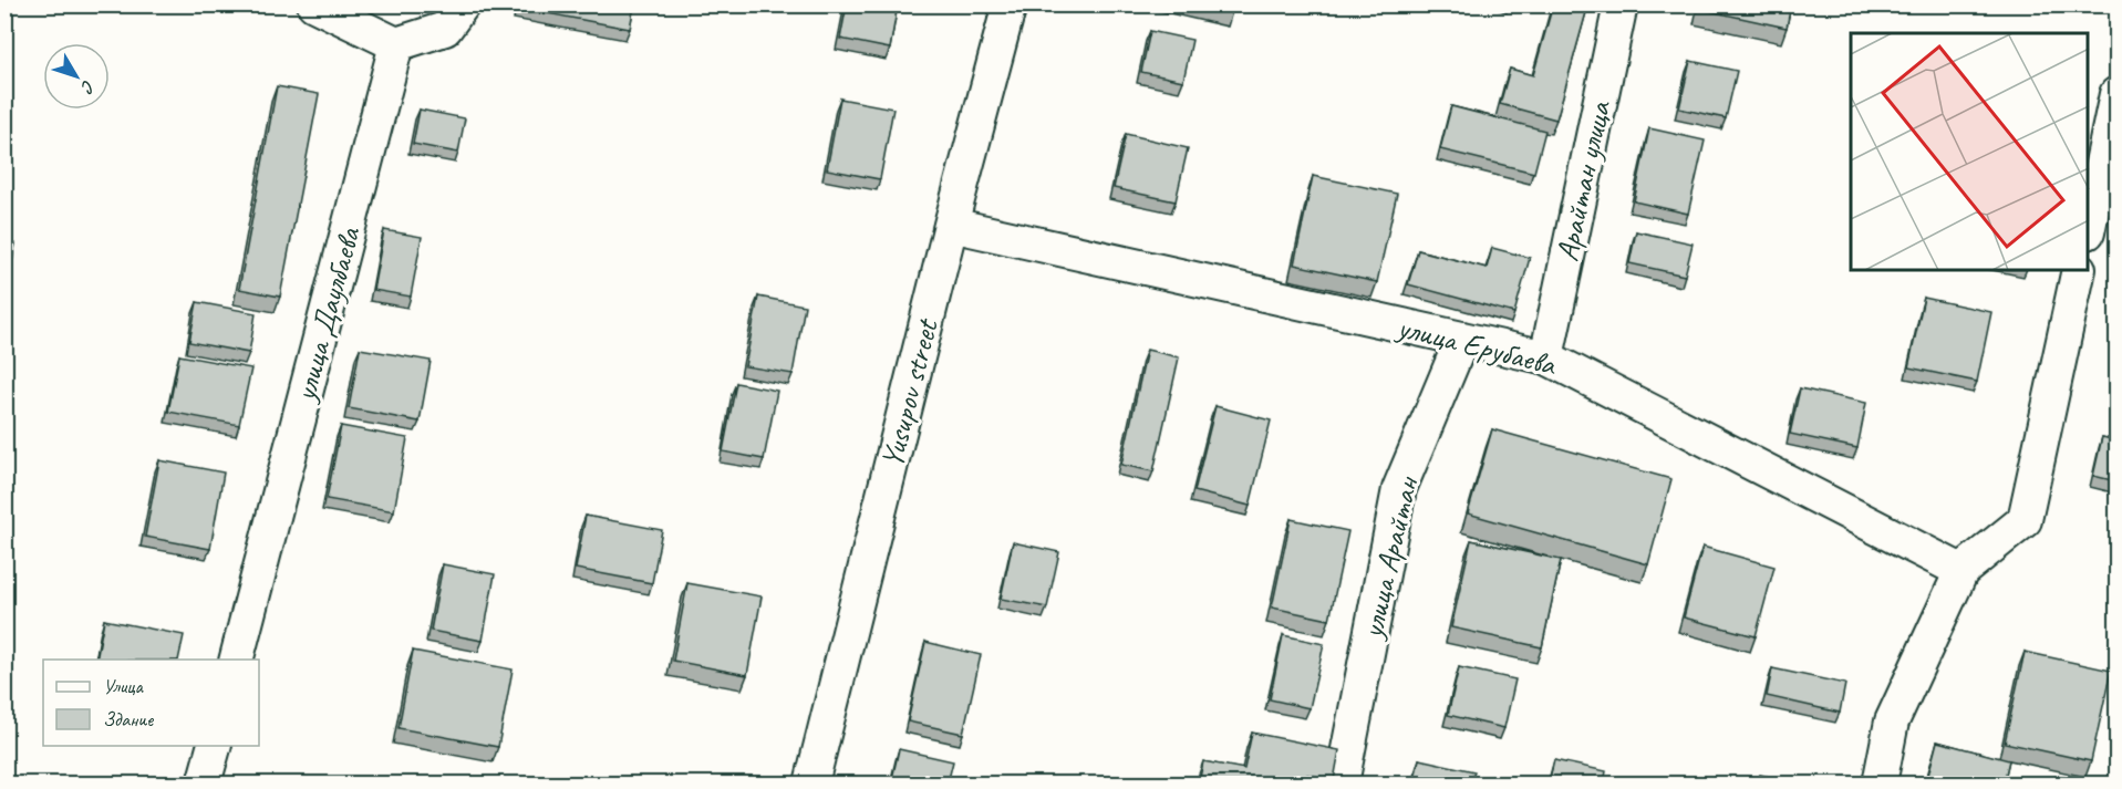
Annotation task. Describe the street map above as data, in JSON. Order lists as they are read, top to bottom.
{
  "streets": {
    "street": [
      "Арайтан улица",
      "улица Даулбаева",
      "улица Ерубаева",
      "Yusupov street",
      "улица Арайтан"
    ]
  },
  "crossings": [
    ["Арайтан улица", "улица Ерубаева"],
    ["улица Ерубаева", "Yusupov street"],
    ["улица Ерубаева", "улица Арайтан"]
  ],
  "legend": ["Улица", "Здание"],
  "north": "bottom right"
}
